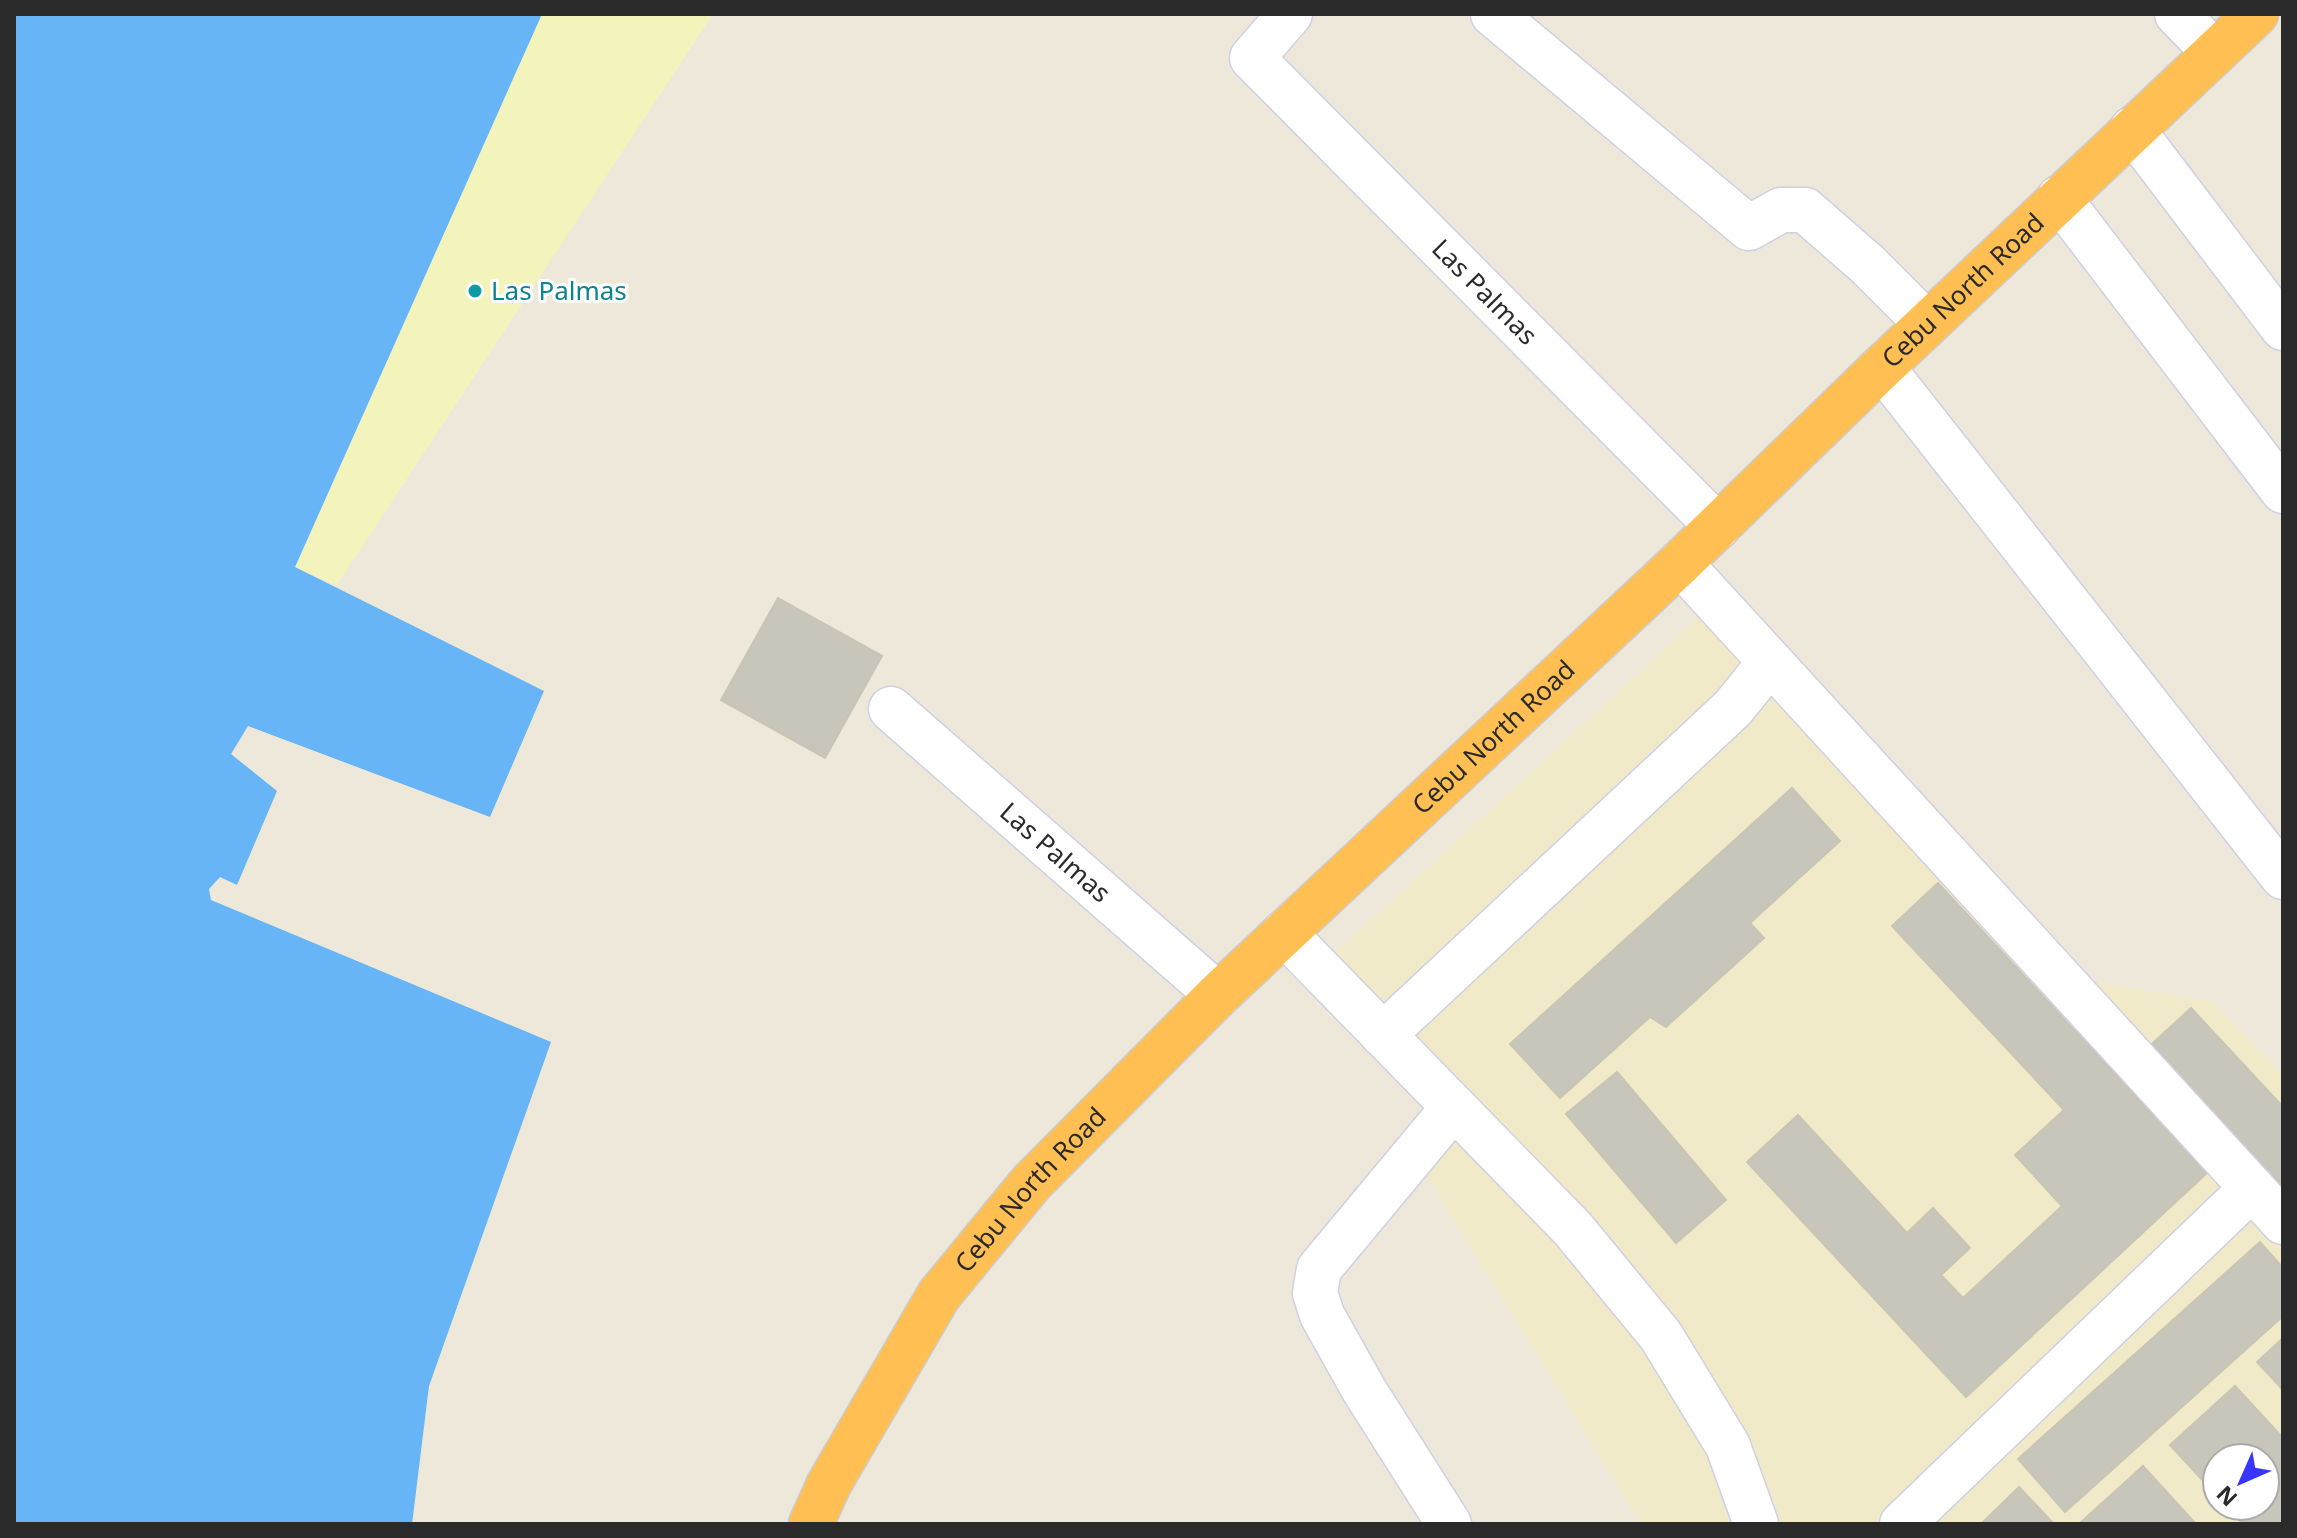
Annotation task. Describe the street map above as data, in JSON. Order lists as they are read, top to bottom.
{
  "streets": {
    "highway": ["Cebu North Road"],
    "street": ["Las Palmas"]
  },
  "crossings": [
    ["Cebu North Road", "Las Palmas"]
  ],
  "places": ["Las Palmas"],
  "north": "bottom left"
}
